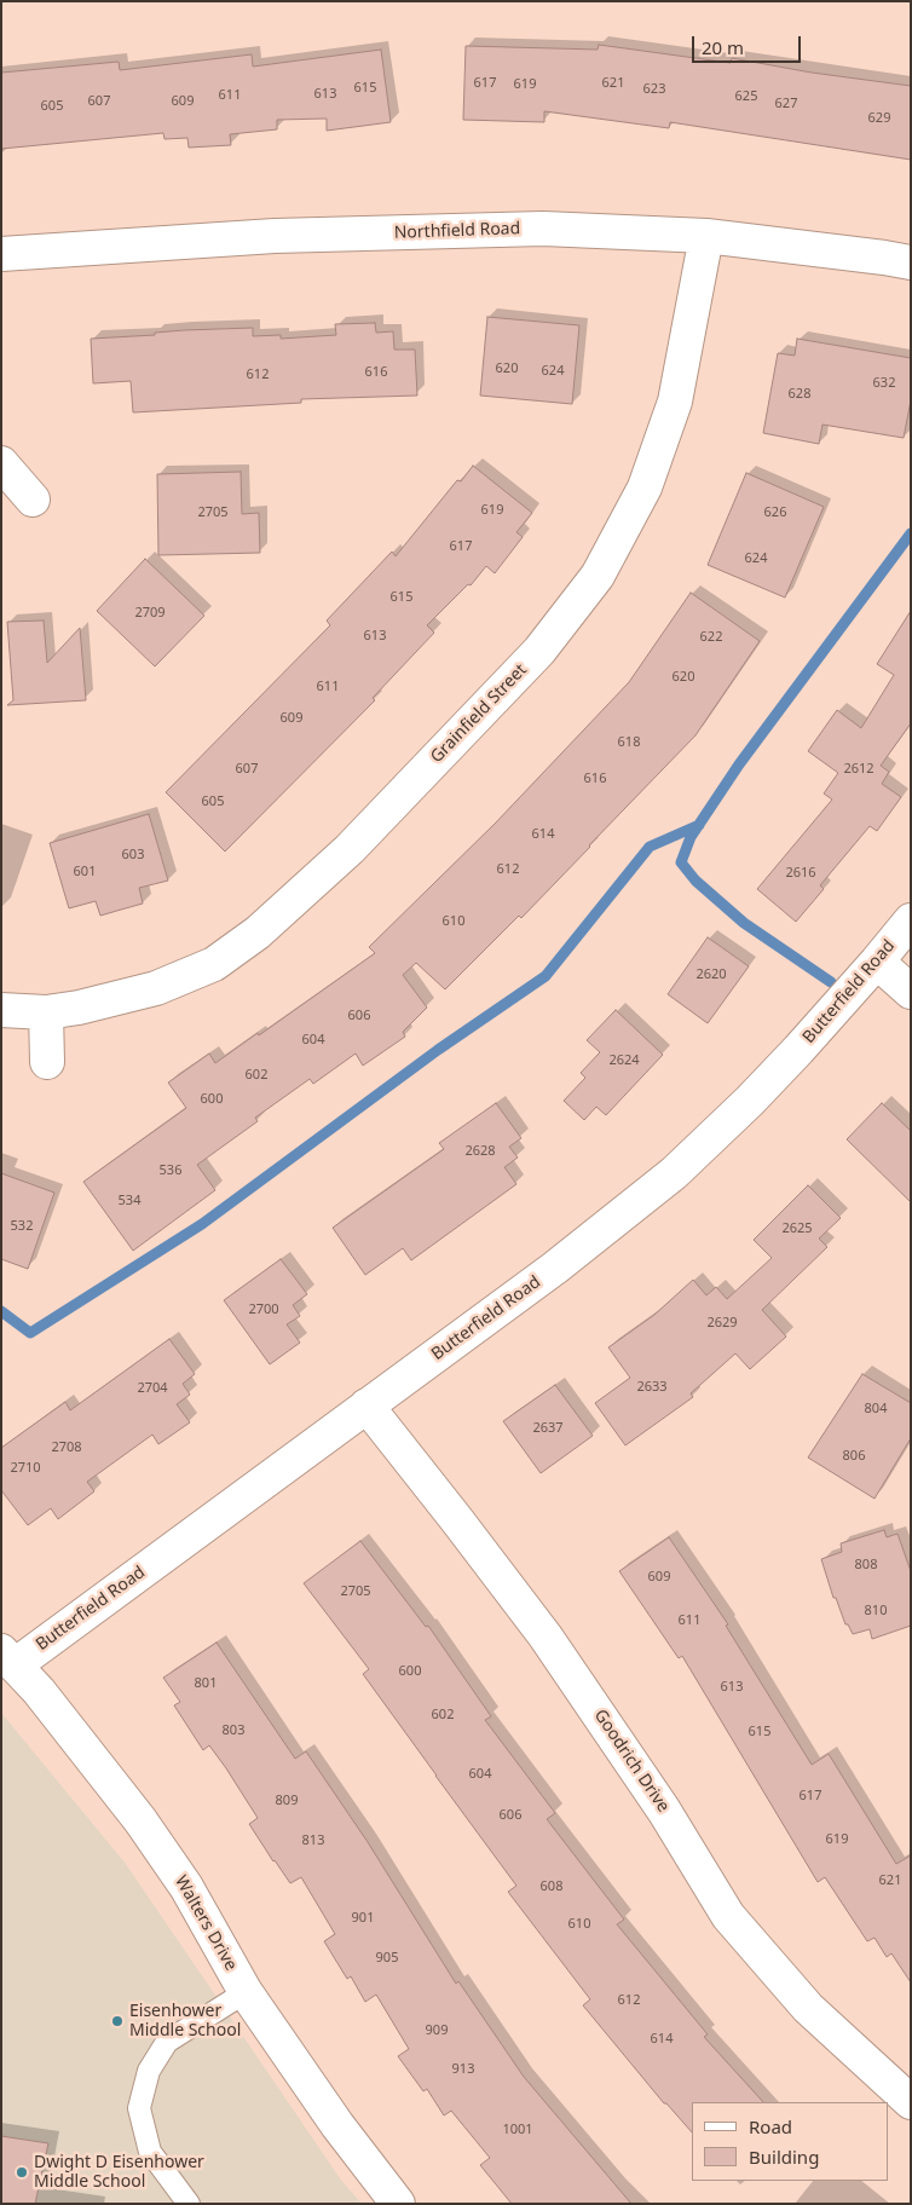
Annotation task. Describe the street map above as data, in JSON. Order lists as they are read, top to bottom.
{
  "streets": {
    "street": [
      "Northfield Road",
      "Grainfield Street",
      "Butterfield Road",
      "Goodrich Drive",
      "Walters Drive"
    ]
  },
  "crossings": [
    ["Northfield Road", "Grainfield Street"],
    ["Butterfield Road", "Goodrich Drive"],
    ["Butterfield Road", "Walters Drive"]
  ],
  "places": ["Eisenhower Middle School", "Dwight D Eisenhower Middle School"],
  "house_numbers": [
    "617",
    "621",
    "619",
    "615",
    "623",
    "613",
    "611",
    "625",
    "607",
    "609",
    "627",
    "605",
    "629",
    "620",
    "624",
    "616",
    "612",
    "632",
    "628",
    "619",
    "2705",
    "626",
    "617",
    "624",
    "615",
    "2709",
    "613",
    "622",
    "620",
    "611",
    "609",
    "618",
    "607",
    "2612",
    "616",
    "605",
    "614",
    "603",
    "612",
    "601",
    "2616",
    "610",
    "2620",
    "606",
    "604",
    "2624",
    "602",
    "600",
    "2628",
    "536",
    "534",
    "532",
    "2625",
    "2700",
    "2629",
    "2633",
    "2704",
    "804",
    "2637",
    "2708",
    "806",
    "2710",
    "808",
    "609",
    "2705",
    "810",
    "611",
    "600",
    "801",
    "613",
    "602",
    "803",
    "615",
    "604",
    "617",
    "809",
    "606",
    "619",
    "813",
    "621",
    "608",
    "901",
    "610",
    "905",
    "612",
    "909",
    "614",
    "913",
    "1001"
  ],
  "legend": ["Road", "Building"],
  "scale_bar": "20 m"
}
